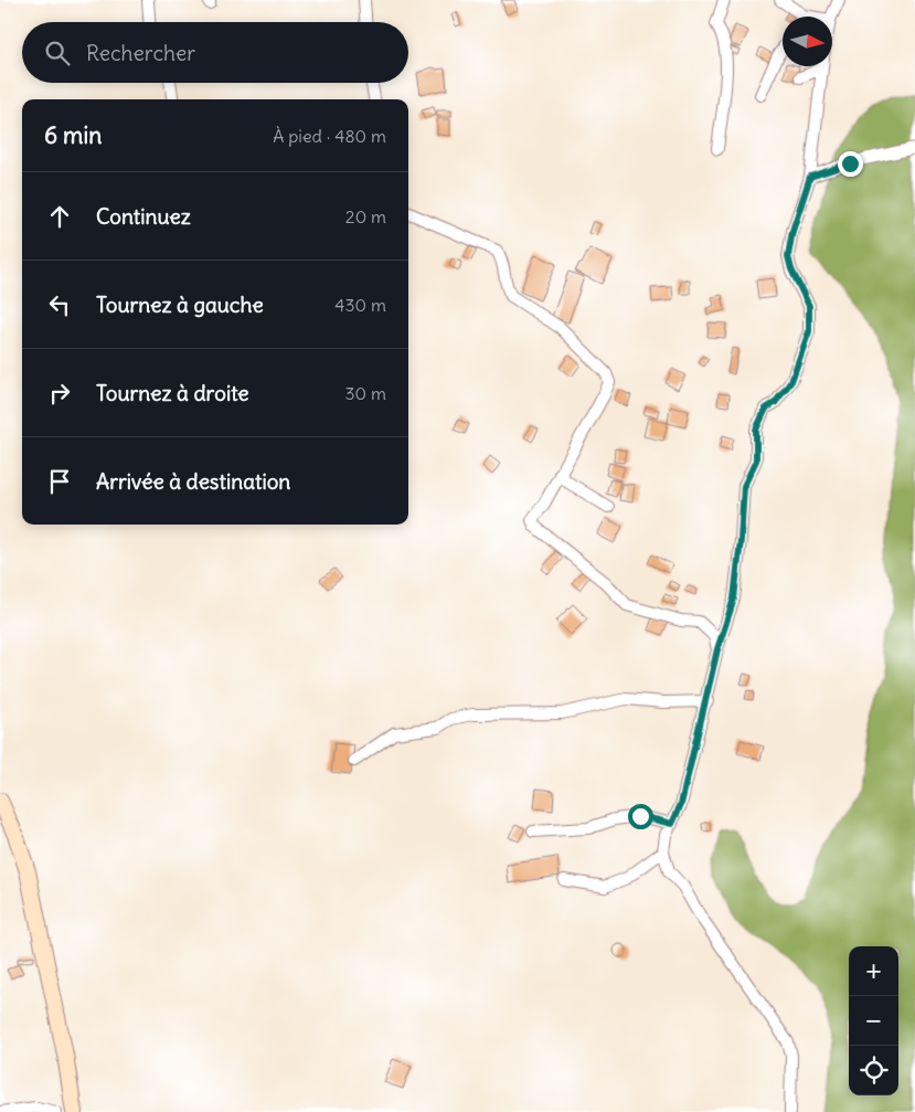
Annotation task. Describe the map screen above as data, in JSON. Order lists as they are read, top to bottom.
{
  "north": "right",
  "page": {
    "search": "Rechercher",
    "heading": ["6 min", "À pied · 480 m"],
    "list": [
      ["Continuez", "20 m"],
      ["Tournez à gauche", "430 m"],
      ["Tournez à droite", "30 m"],
      "Arrivée à destination"
    ],
    "map_buttons": ["+", "−"]
  }
}
